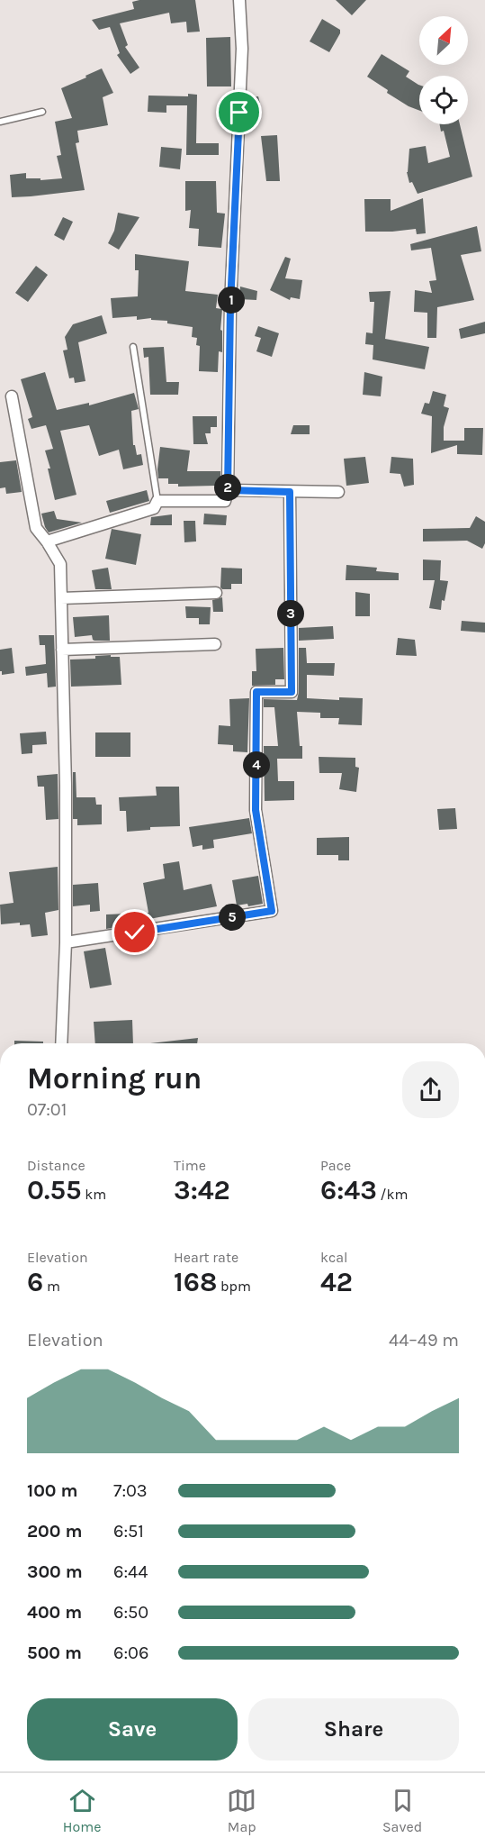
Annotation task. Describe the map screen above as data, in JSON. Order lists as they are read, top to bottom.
{
  "north": "top right",
  "page": {
    "pins": [
      "1",
      "2",
      "3",
      "4",
      "5"
    ],
    "heading": ["Morning run", "07:01"],
    "stats": [
      ["Distance", "0.55 km"],
      ["Time", "3:42"],
      ["Pace", "6:43 /km"],
      ["Elevation", "6 m"],
      ["Heart rate", "168 bpm"],
      ["kcal", "42"]
    ],
    "chart": ["Elevation", "44–49 m"],
    "list": [
      {
        "name": "100 m",
        "note": "7:03"
      },
      {
        "name": "200 m",
        "note": "6:51"
      },
      {
        "name": "300 m",
        "note": "6:44"
      },
      {
        "name": "400 m",
        "note": "6:50"
      },
      {
        "name": "500 m",
        "note": "6:06"
      }
    ],
    "buttons": ["Save", "Share"],
    "tabs": ["Home", "Map", "Saved"]
  }
}
